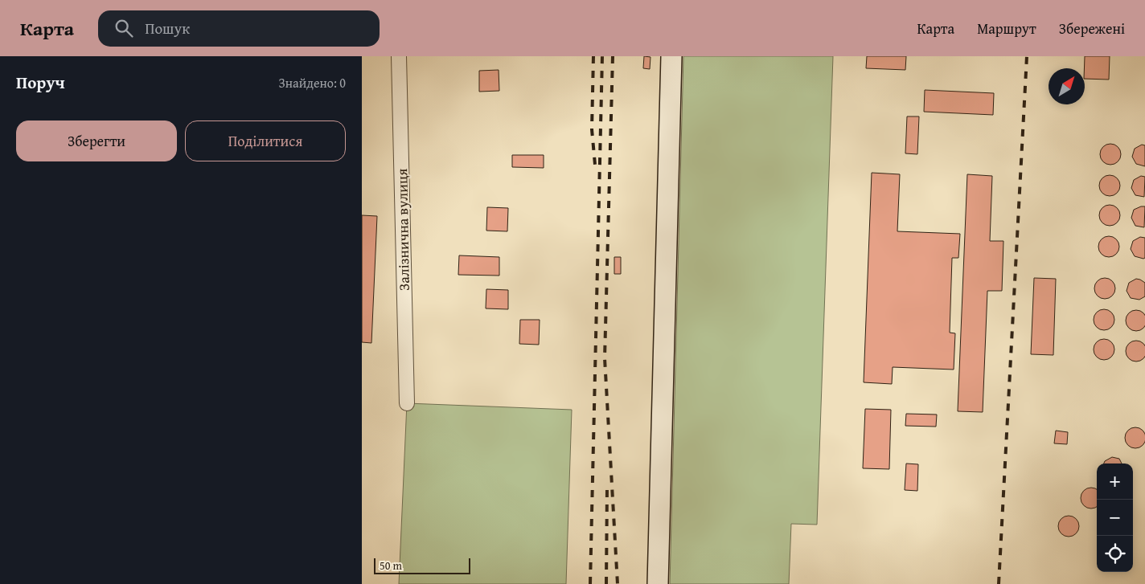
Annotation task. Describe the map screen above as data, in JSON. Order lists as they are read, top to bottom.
{
  "streets": {
    "street": ["Залізнична вулиця"]
  },
  "scale_bar": "50 m",
  "north": "top right",
  "page": {
    "header": "Карта",
    "search": "Пошук",
    "nav": ["Карта", "Маршрут", "Збережені"],
    "heading": ["Поруч", "Знайдено: 0"],
    "buttons": ["Зберегти", "Поділитися"],
    "map_buttons": ["+", "−"],
    "scale": "50 m"
  }
}
